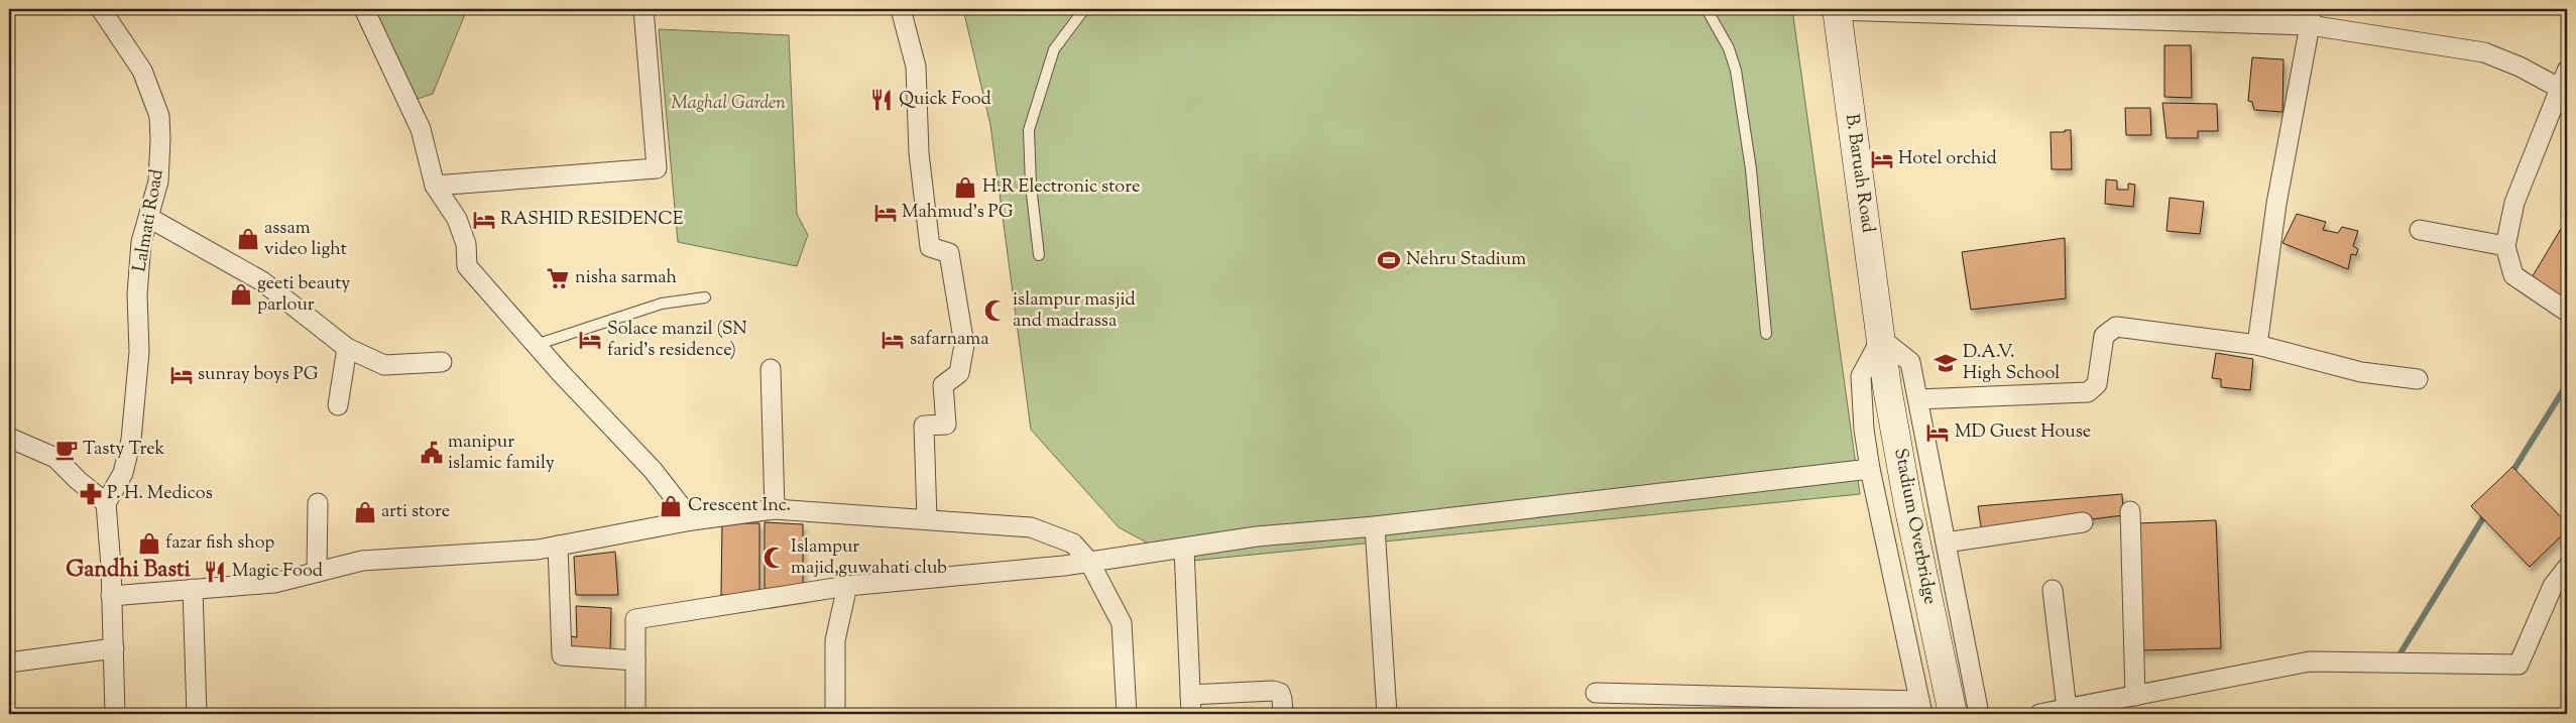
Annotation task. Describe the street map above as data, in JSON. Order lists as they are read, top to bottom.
{
  "streets": {
    "main road": ["B. Baruah Road", "Stadium Overbridge"],
    "street": ["Lalmati Road"]
  },
  "crossings": [
    ["B. Baruah Road", "Stadium Overbridge"]
  ],
  "districts": ["Gandhi Basti"],
  "parks": ["Maghal Garden"],
  "places": {
    "restaurant": ["Quick Food", "Magic Food"],
    "hotel": [
      "Hotel orchid",
      "Mahmud's PG",
      "RASHID RESIDENCE",
      "Solace manzil (SN farid's residence)",
      "safarnama",
      "sunray boys PG",
      "MD Guest House"
    ],
    "shop": [
      "H.R Electronic store",
      "assam video light",
      "geeti beauty parlour",
      "Crescent Inc.",
      "arti store",
      "fazar fish shop"
    ],
    "sports": ["Nehru Stadium"],
    "supermarket": ["nisha sarmah"],
    "mosque": ["islampur masjid and madrassa", "Islampur majid,guwahati club"],
    "school or university": ["D.A.V. High School"],
    "cafe": ["Tasty Trek"],
    "public building": ["manipur islamic family"],
    "pharmacy": ["P. H. Medicos"]
  }
}
